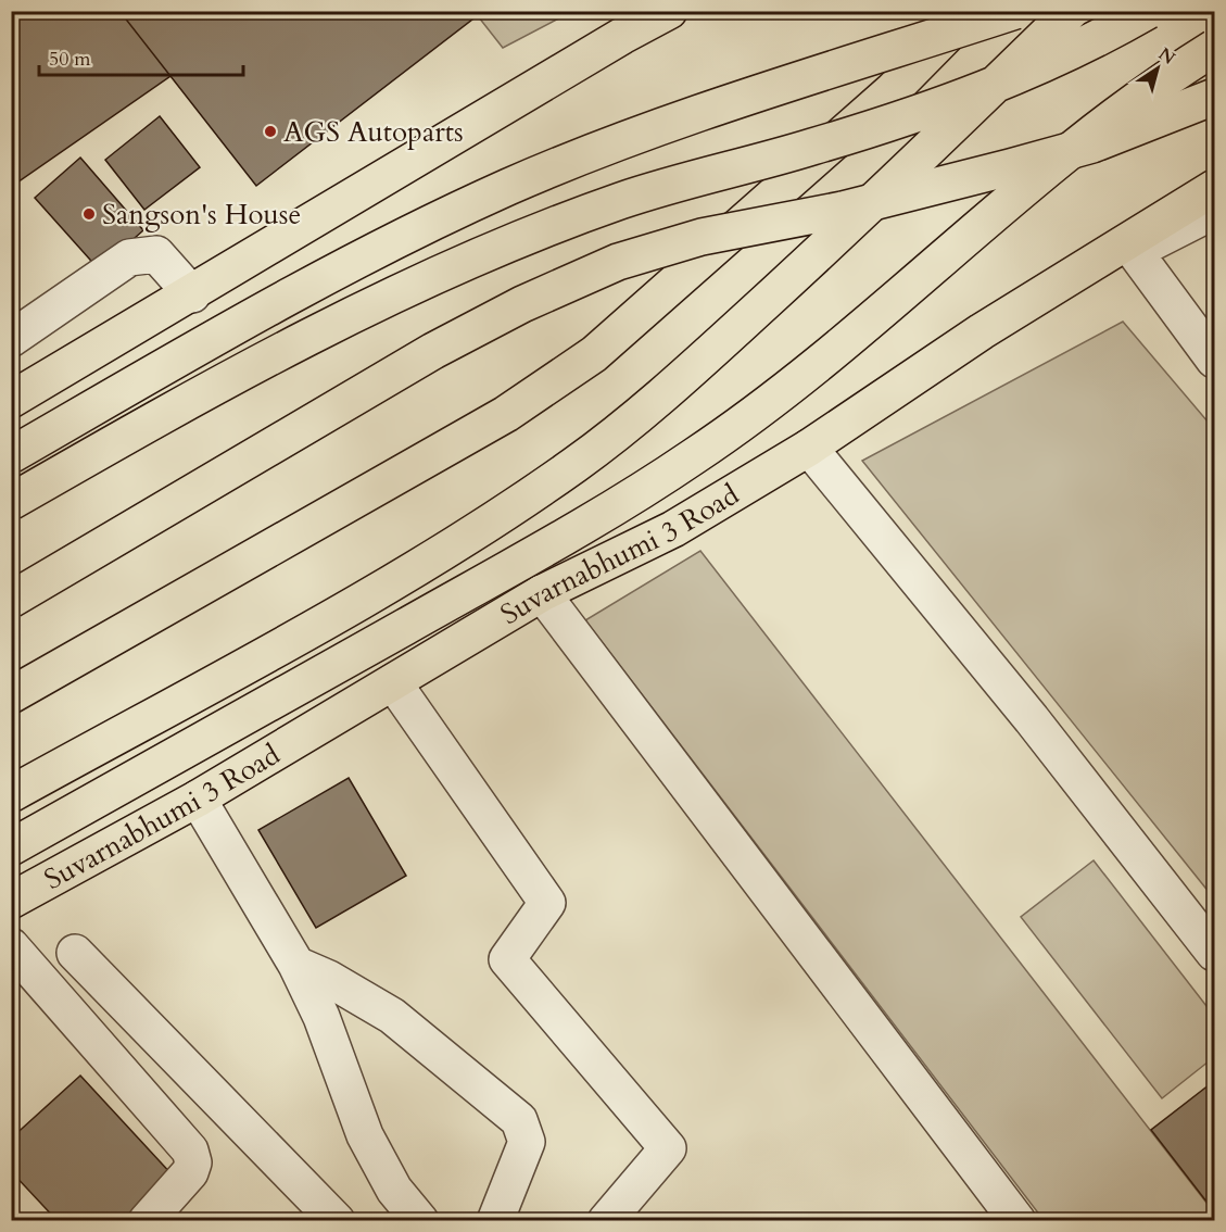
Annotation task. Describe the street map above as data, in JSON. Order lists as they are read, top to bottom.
{
  "streets": {
    "main road": ["Suvarnabhumi 3 Road"]
  },
  "places": ["AGS Autoparts", "Sangson's House"],
  "scale_bar": "50 m",
  "north": "top right"
}
